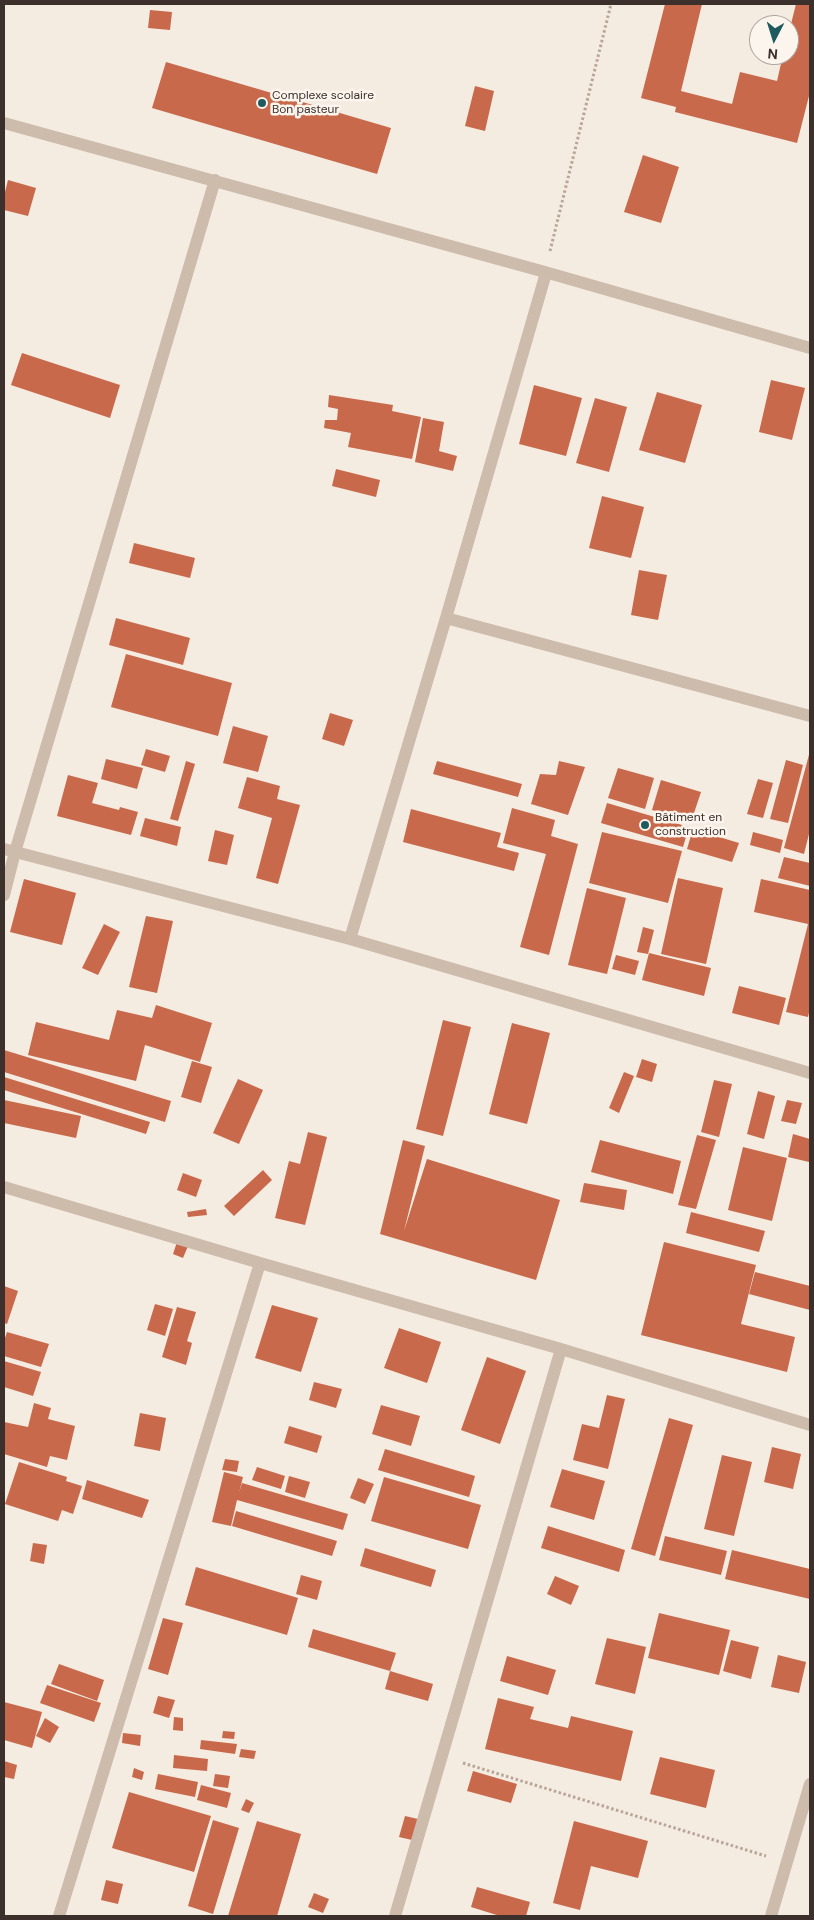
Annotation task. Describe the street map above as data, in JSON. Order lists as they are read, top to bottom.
{
  "places": ["Complexe scolaire Bon pasteur", "Bâtiment en construction"],
  "north": "bottom"
}
